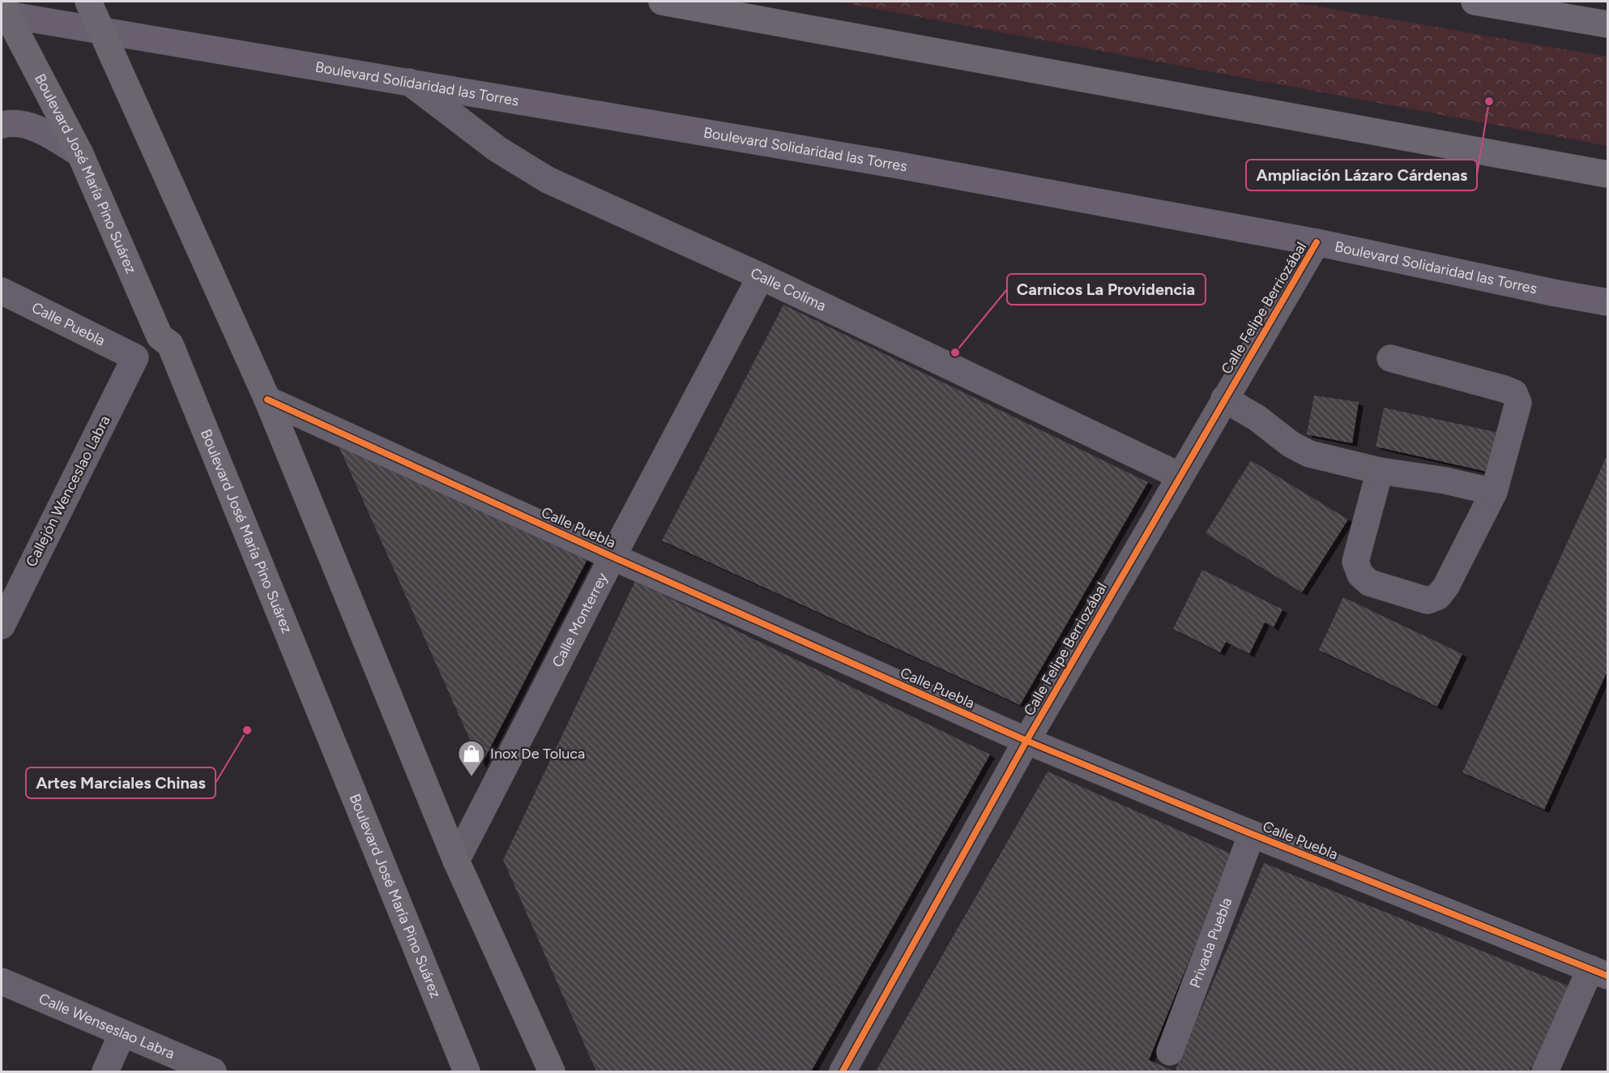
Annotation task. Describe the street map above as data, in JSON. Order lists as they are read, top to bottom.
{
  "streets": {
    "highway": ["Boulevard José María Pino Suárez"],
    "main road": ["Boulevard Solidaridad las Torres"],
    "street": [
      "Calle Colima",
      "Calle Felipe Berriozábal",
      "Calle Puebla",
      "Callejón Wenceslao Labra",
      "Calle Monterrey",
      "Privada Puebla",
      "Calle Wenseslao Labra"
    ]
  },
  "crossings": [
    ["Boulevard Solidaridad las Torres", "Boulevard José María Pino Suárez"],
    ["Boulevard Solidaridad las Torres", "Calle Colima"],
    ["Boulevard Solidaridad las Torres", "Calle Felipe Berriozábal"],
    ["Calle Colima", "Calle Felipe Berriozábal"],
    ["Calle Colima", "Calle Monterrey"],
    ["Calle Felipe Berriozábal", "Calle Puebla"],
    ["Calle Puebla", "Callejón Wenceslao Labra"],
    ["Calle Puebla", "Calle Monterrey"],
    ["Calle Puebla", "Privada Puebla"]
  ],
  "places": {
    "other": ["Ampliación Lázaro Cárdenas", "Carnicos La Providencia", "Artes Marciales Chinas"],
    "shop": ["Inox De Toluca"]
  }
}
